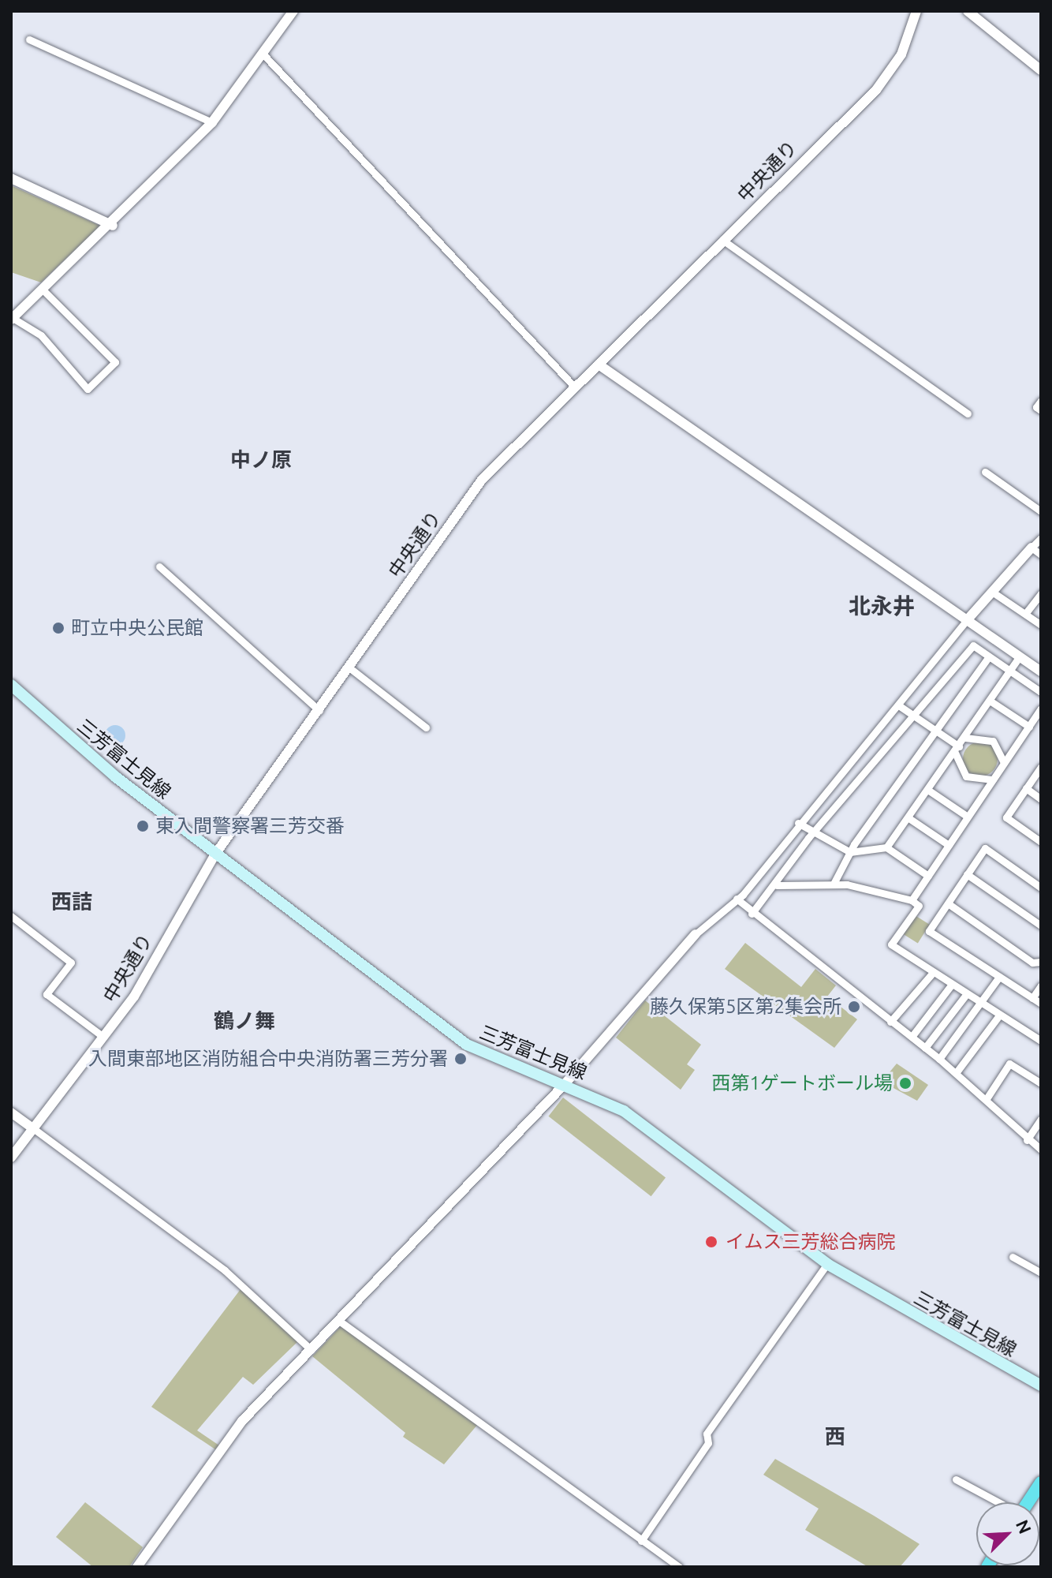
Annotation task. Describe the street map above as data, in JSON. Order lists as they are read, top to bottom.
{
  "streets": {
    "main road": ["三芳富士見線"],
    "street": ["中央通り"]
  },
  "crossings": [
    ["中央通り", "三芳富士見線"]
  ],
  "districts": [
    "中ノ原",
    "北永井",
    "西詰",
    "鶴ノ舞",
    "西"
  ],
  "places": [
    "町立中央公民館",
    "東入間警察署三芳交番",
    "藤久保第5区第2集会所",
    "入間東部地区消防組合中央消防署三芳分署",
    "西第1ゲートボール場",
    "イムス三芳総合病院"
  ],
  "north": "top right"
}
